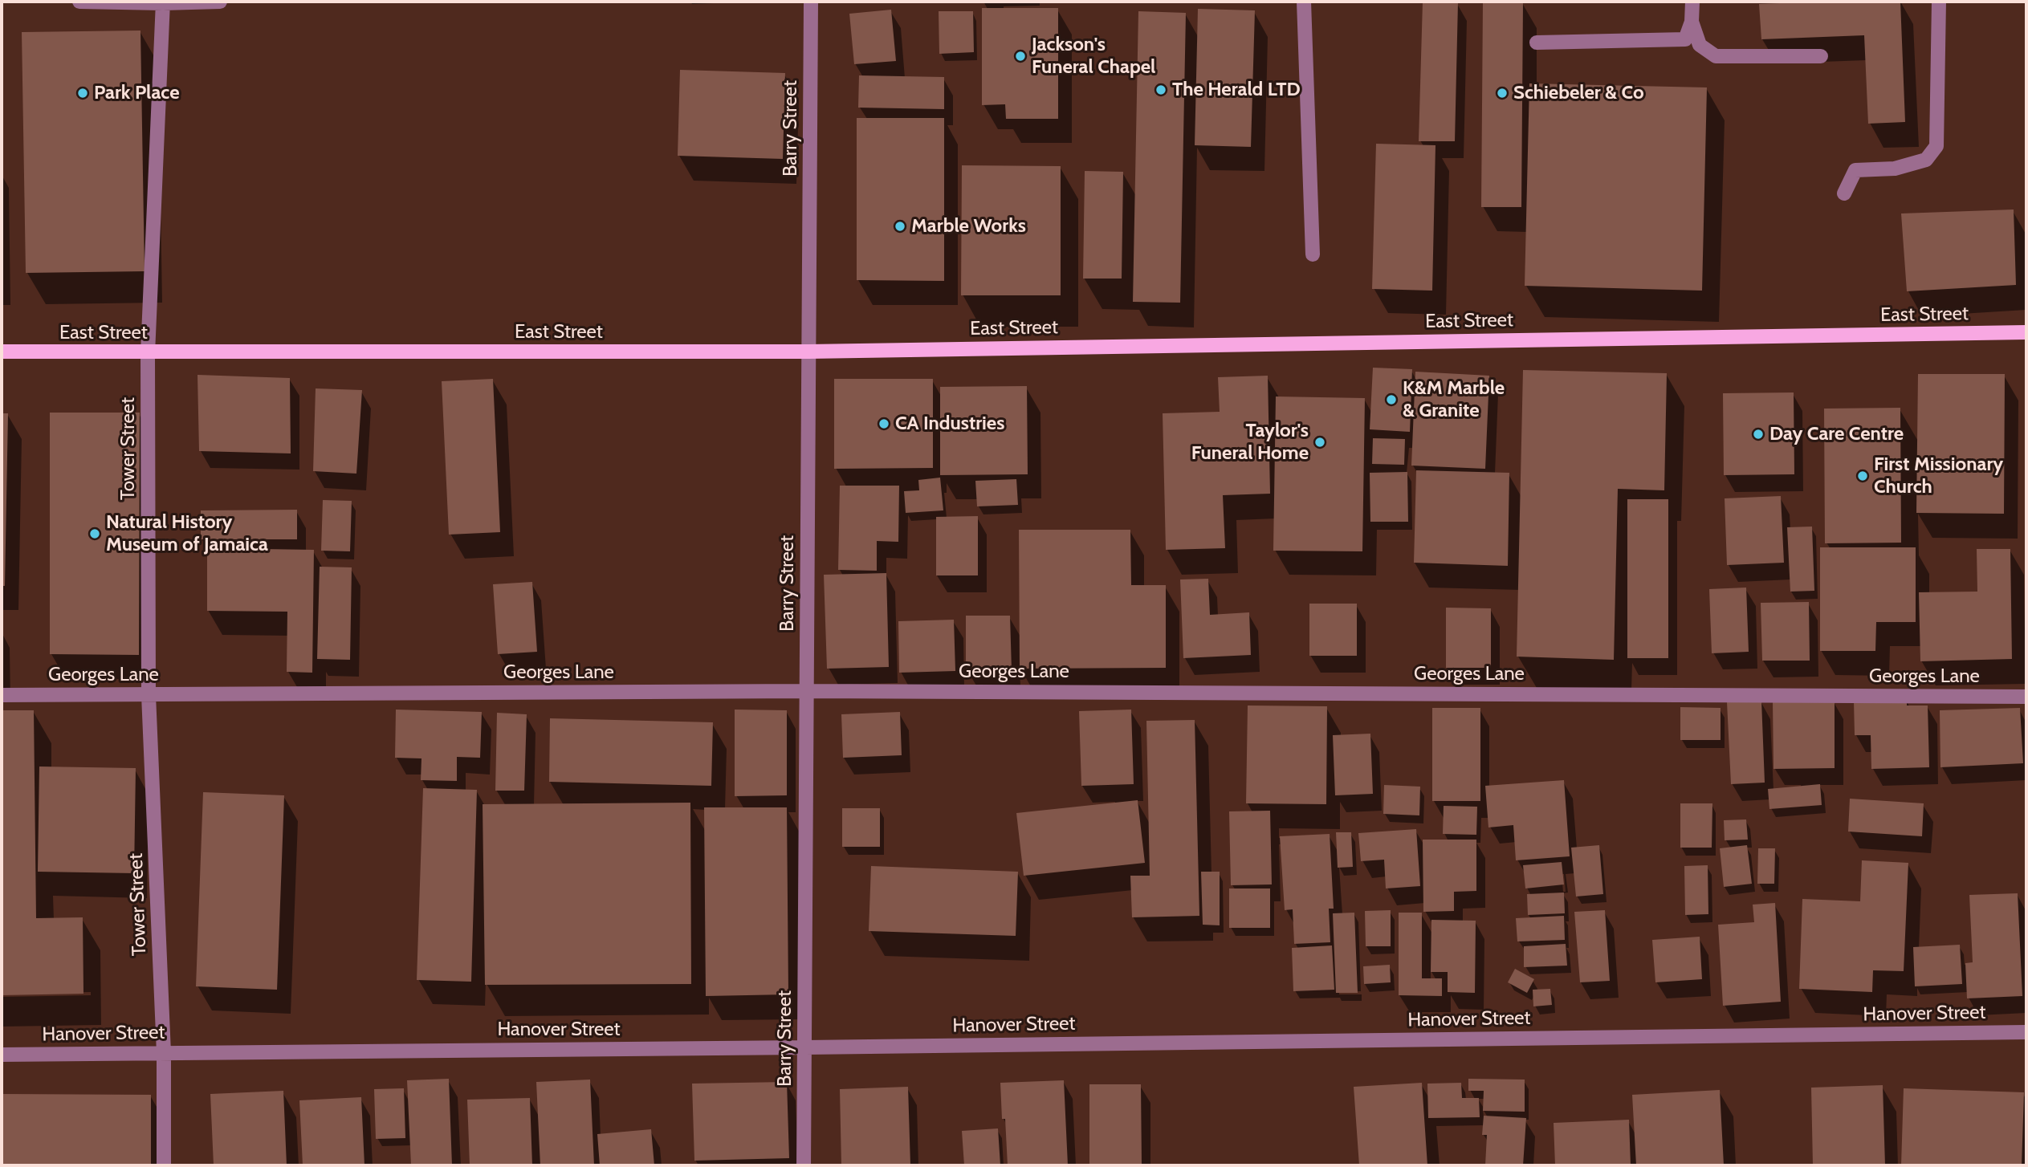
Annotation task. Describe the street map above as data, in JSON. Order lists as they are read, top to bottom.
{
  "streets": {
    "main road": ["East Street"],
    "street": [
      "Barry Street",
      "Tower Street",
      "Georges Lane",
      "Hanover Street"
    ]
  },
  "crossings": [
    ["Barry Street", "East Street"],
    ["Barry Street", "Georges Lane"],
    ["Barry Street", "Hanover Street"],
    ["East Street", "Tower Street"],
    ["Tower Street", "Georges Lane"],
    ["Tower Street", "Hanover Street"]
  ],
  "places": [
    "Jackson's Funeral Chapel",
    "The Herald LTD",
    "Park Place",
    "Schiebeler & Co",
    "Marble Works",
    "K&M Marble & Granite",
    "CA Industries",
    "Day Care Centre",
    "Taylor's Funeral Home",
    "First Missionary Church",
    "Natural History Museum of Jamaica"
  ]
}
